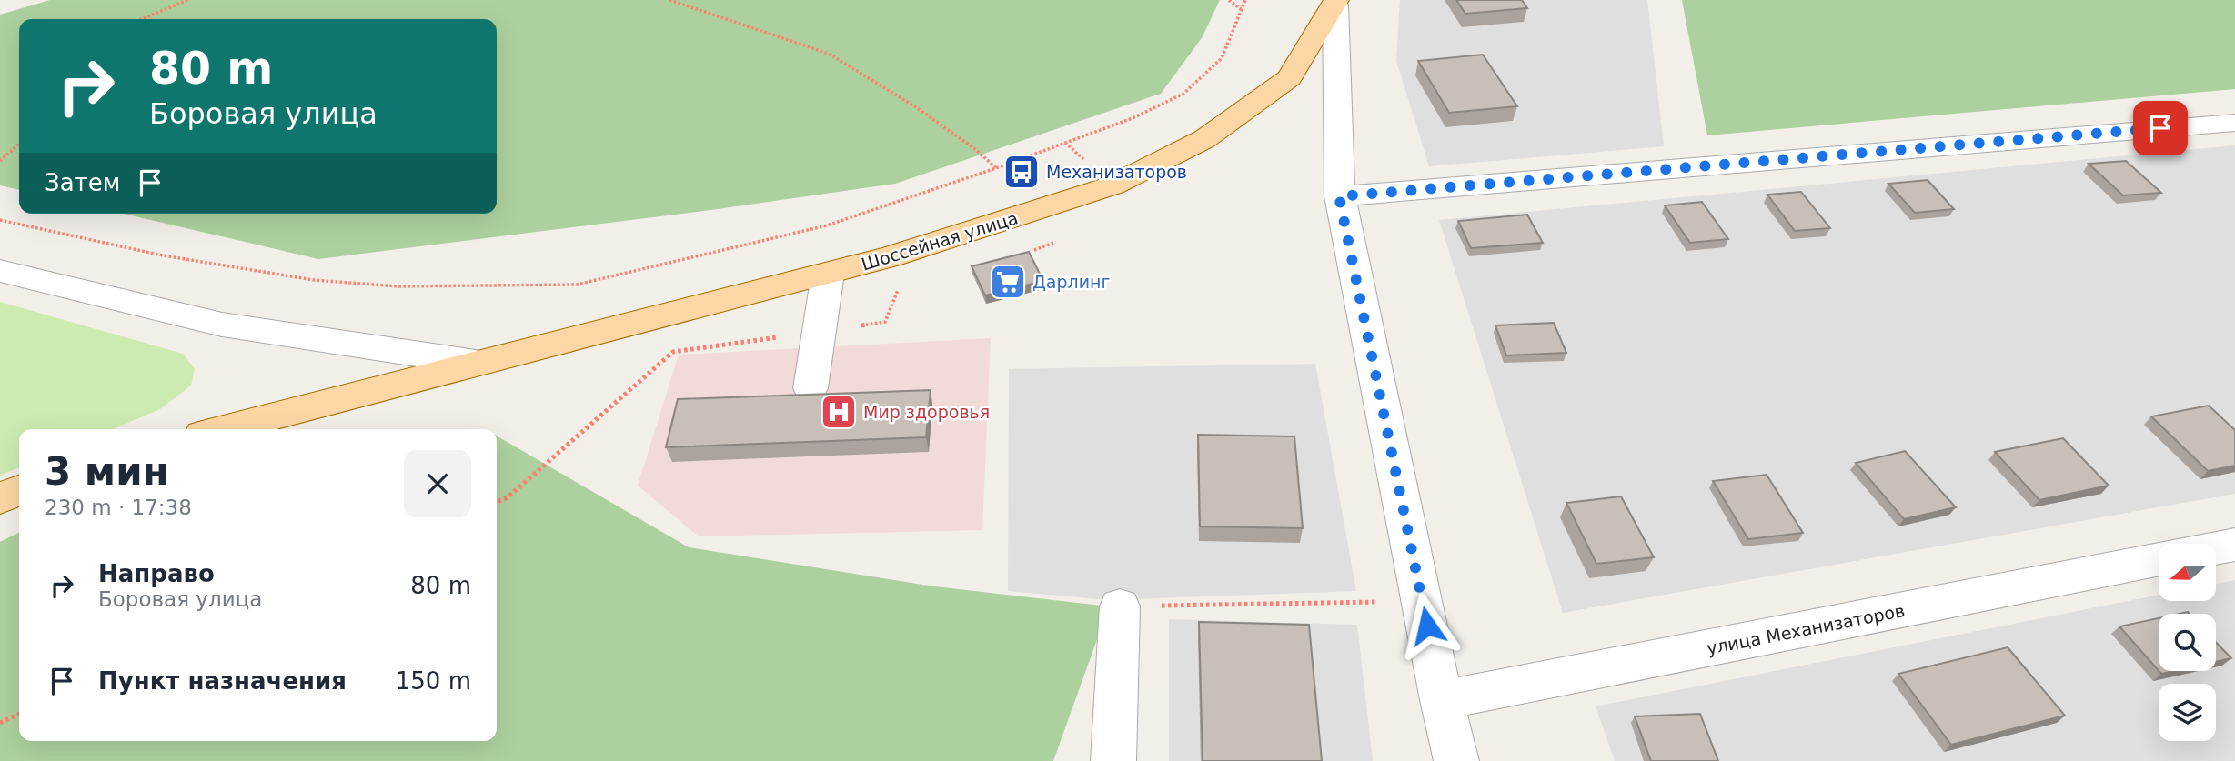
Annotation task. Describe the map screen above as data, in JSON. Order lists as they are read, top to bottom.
{
  "streets": {
    "main road": ["Шоссейная улица"],
    "street": ["улица Механизаторов"]
  },
  "places": {
    "bus stop": ["Механизаторов"],
    "supermarket": ["Дарлинг"],
    "hospital": ["Мир здоровья"]
  },
  "north": "left",
  "page": {
    "turn": ["80 m", "Боровая улица"],
    "then": "Затем",
    "heading": ["3 мин", "230 m · 17:38"],
    "list": [
      {
        "name": "Направо",
        "note": "Боровая улица",
        "value": "80 m"
      },
      {
        "name": "Пункт назначения",
        "value": "150 m"
      }
    ]
  }
}
